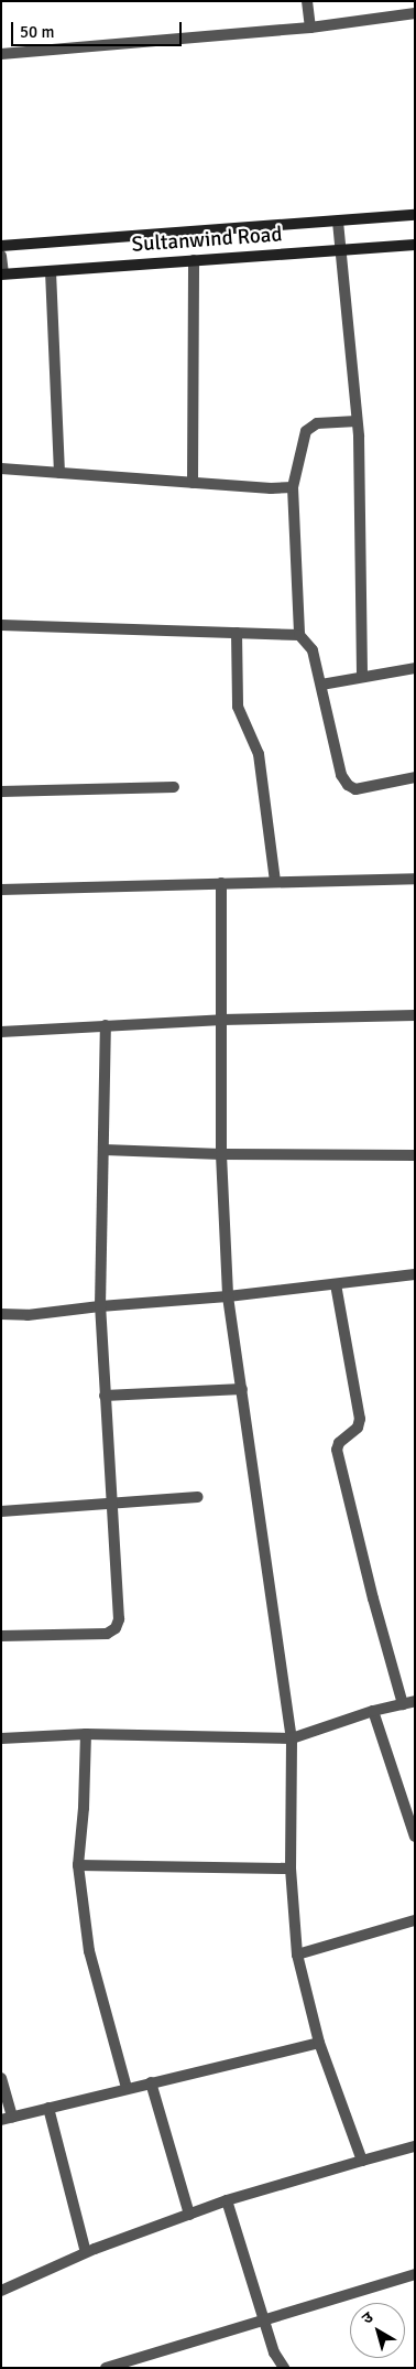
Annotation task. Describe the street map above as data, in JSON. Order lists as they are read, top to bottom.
{
  "streets": {
    "main road": ["Sultanwind Road"]
  },
  "scale_bar": "50 m",
  "north": "top left"
}
